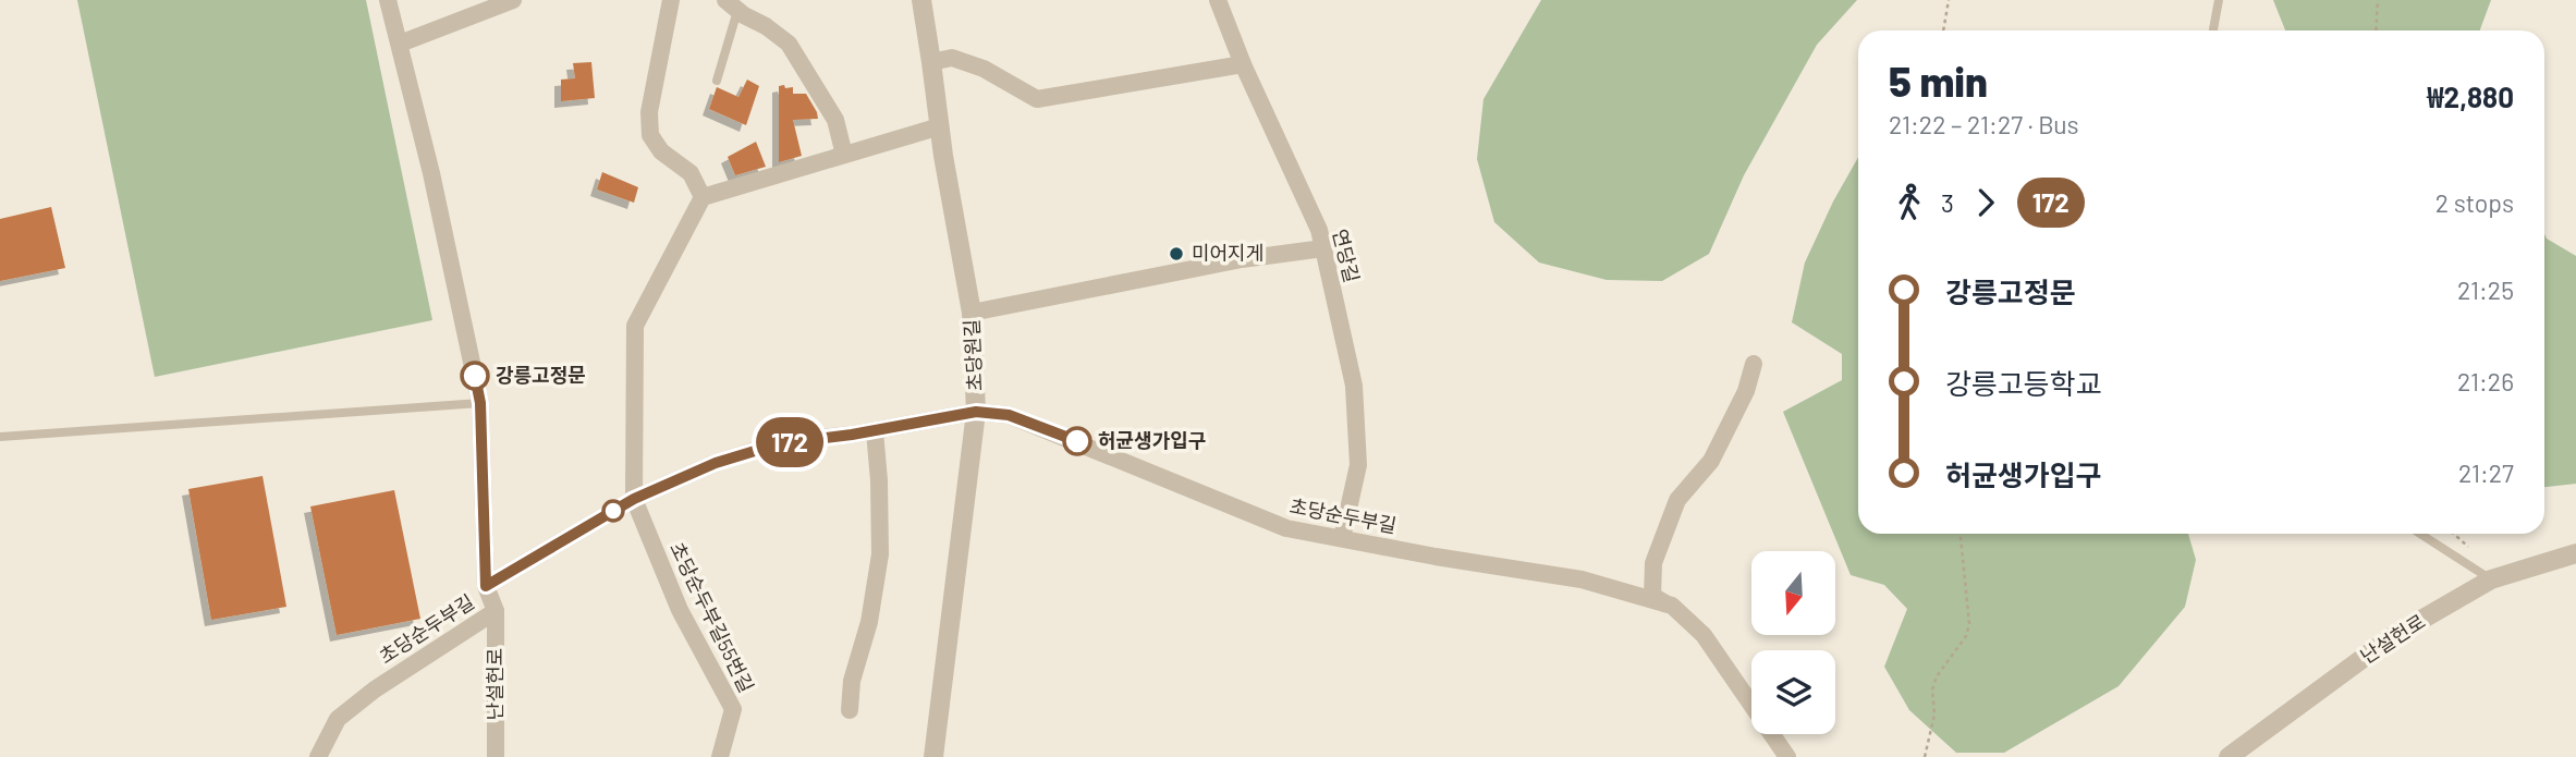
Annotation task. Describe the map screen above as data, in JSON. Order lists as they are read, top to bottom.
{
  "streets": {
    "street": [
      "연당길",
      "초당원길",
      "초당순두부길",
      "초당순두부길55번길",
      "난설헌로"
    ]
  },
  "crossings": [
    ["연당길", "초당순두부길"],
    ["초당원길", "초당순두부길"],
    ["초당순두부길", "초당순두부길55번길"],
    ["초당순두부길", "난설헌로"]
  ],
  "places": ["미어지게", "강릉고정문", "허균생가입구"],
  "lines": ["bus line 172"],
  "north": "bottom",
  "page": {
    "on_map": "172",
    "heading": ["5 min", "21:22 – 21:27 · Bus", "₩2,880"],
    "legs": ["3", "172", "2 stops"],
    "list": [
      {
        "name": "강릉고정문",
        "value": "21:25"
      },
      {
        "name": "강릉고등학교",
        "value": "21:26"
      },
      {
        "name": "허균생가입구",
        "value": "21:27"
      }
    ]
  }
}
